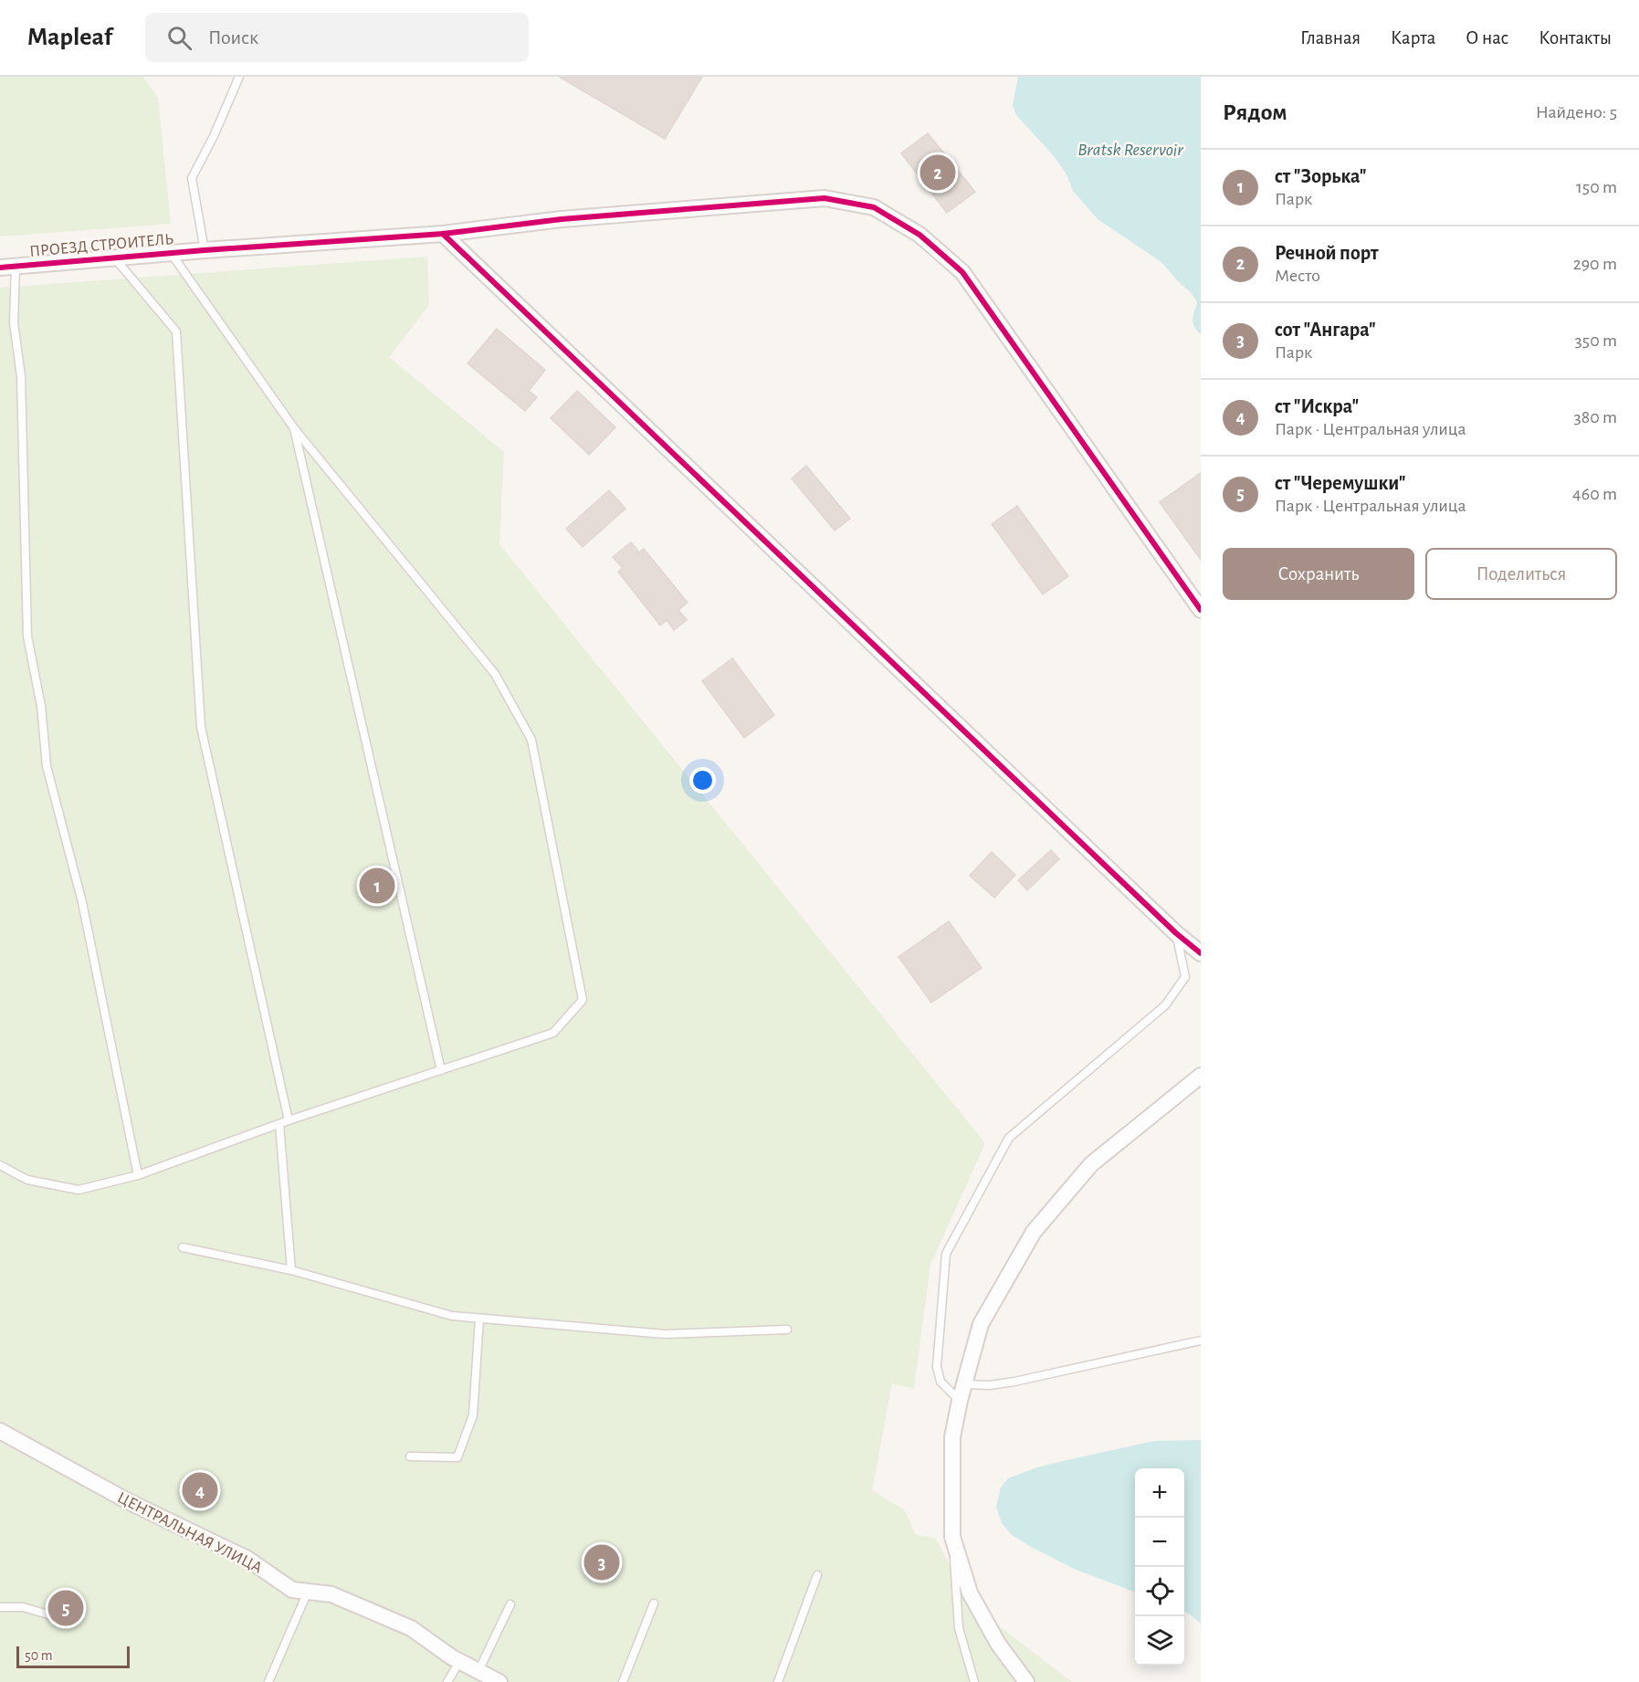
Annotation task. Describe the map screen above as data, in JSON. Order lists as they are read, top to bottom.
{
  "streets": {
    "street": ["ПРОЕЗД СТРОИТЕЛЬ", "ЦЕНТРАЛЬНАЯ УЛИЦА"]
  },
  "water": ["Bratsk Reservoir"],
  "scale_bar": "50 m",
  "page": {
    "header": "Mapleaf",
    "search": "Поиск",
    "nav": [
      "Главная",
      "Карта",
      "О нас",
      "Контакты"
    ],
    "heading": ["Рядом", "Найдено: 5"],
    "list": [
      {
        "mark": "1",
        "name": "ст \"Зорька\"",
        "note": "Парк",
        "value": "150 m"
      },
      {
        "mark": "2",
        "name": "Речной порт",
        "note": "Место",
        "value": "290 m"
      },
      {
        "mark": "3",
        "name": "сот \"Ангара\"",
        "note": "Парк",
        "value": "350 m"
      },
      {
        "mark": "4",
        "name": "ст \"Искра\"",
        "note": "Парк · Центральная улица",
        "value": "380 m"
      },
      {
        "mark": "5",
        "name": "ст \"Черемушки\"",
        "note": "Парк · Центральная улица",
        "value": "460 m"
      }
    ],
    "pins": [
      "2",
      "1",
      "4",
      "3",
      "5"
    ],
    "buttons": ["Сохранить", "Поделиться"],
    "map_buttons": ["+", "−"],
    "scale": "50 m"
  }
}
